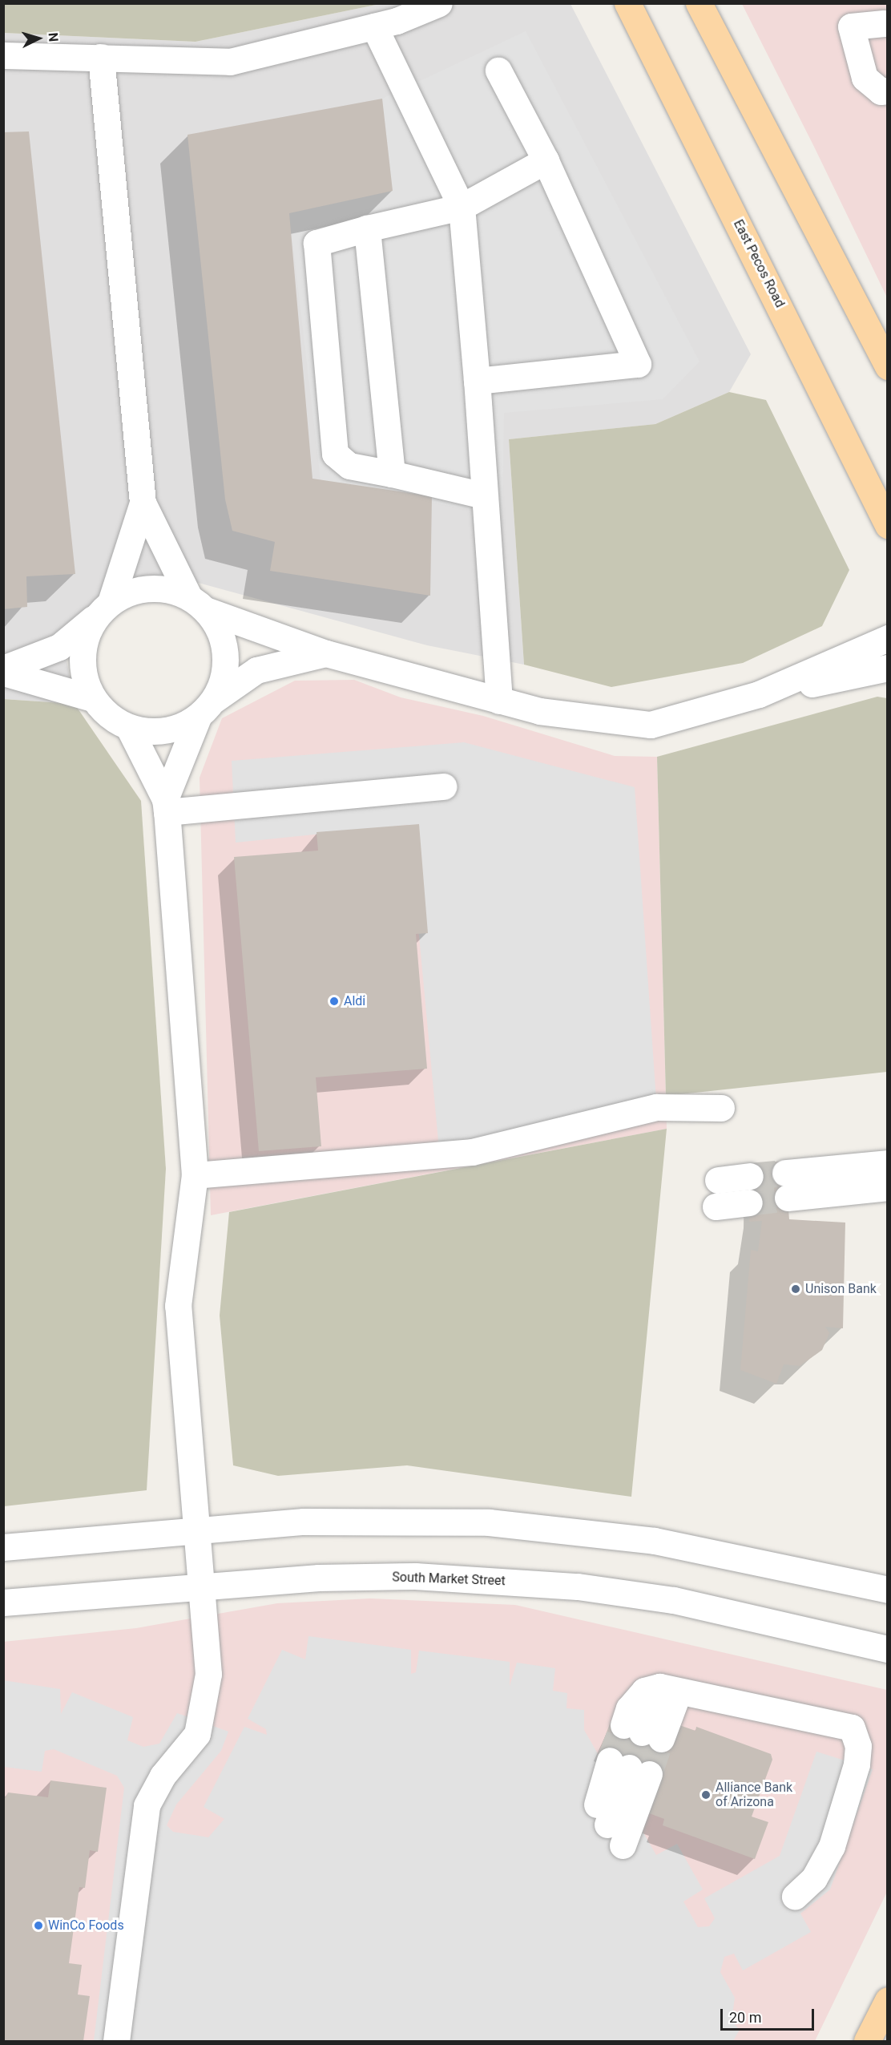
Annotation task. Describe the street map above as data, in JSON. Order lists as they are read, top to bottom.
{
  "streets": {
    "main road": ["East Pecos Road"],
    "street": ["South Market Street"]
  },
  "places": [
    "Aldi",
    "Unison Bank",
    "Alliance Bank of Arizona",
    "WinCo Foods"
  ],
  "scale_bar": "20 m",
  "north": "right"
}
